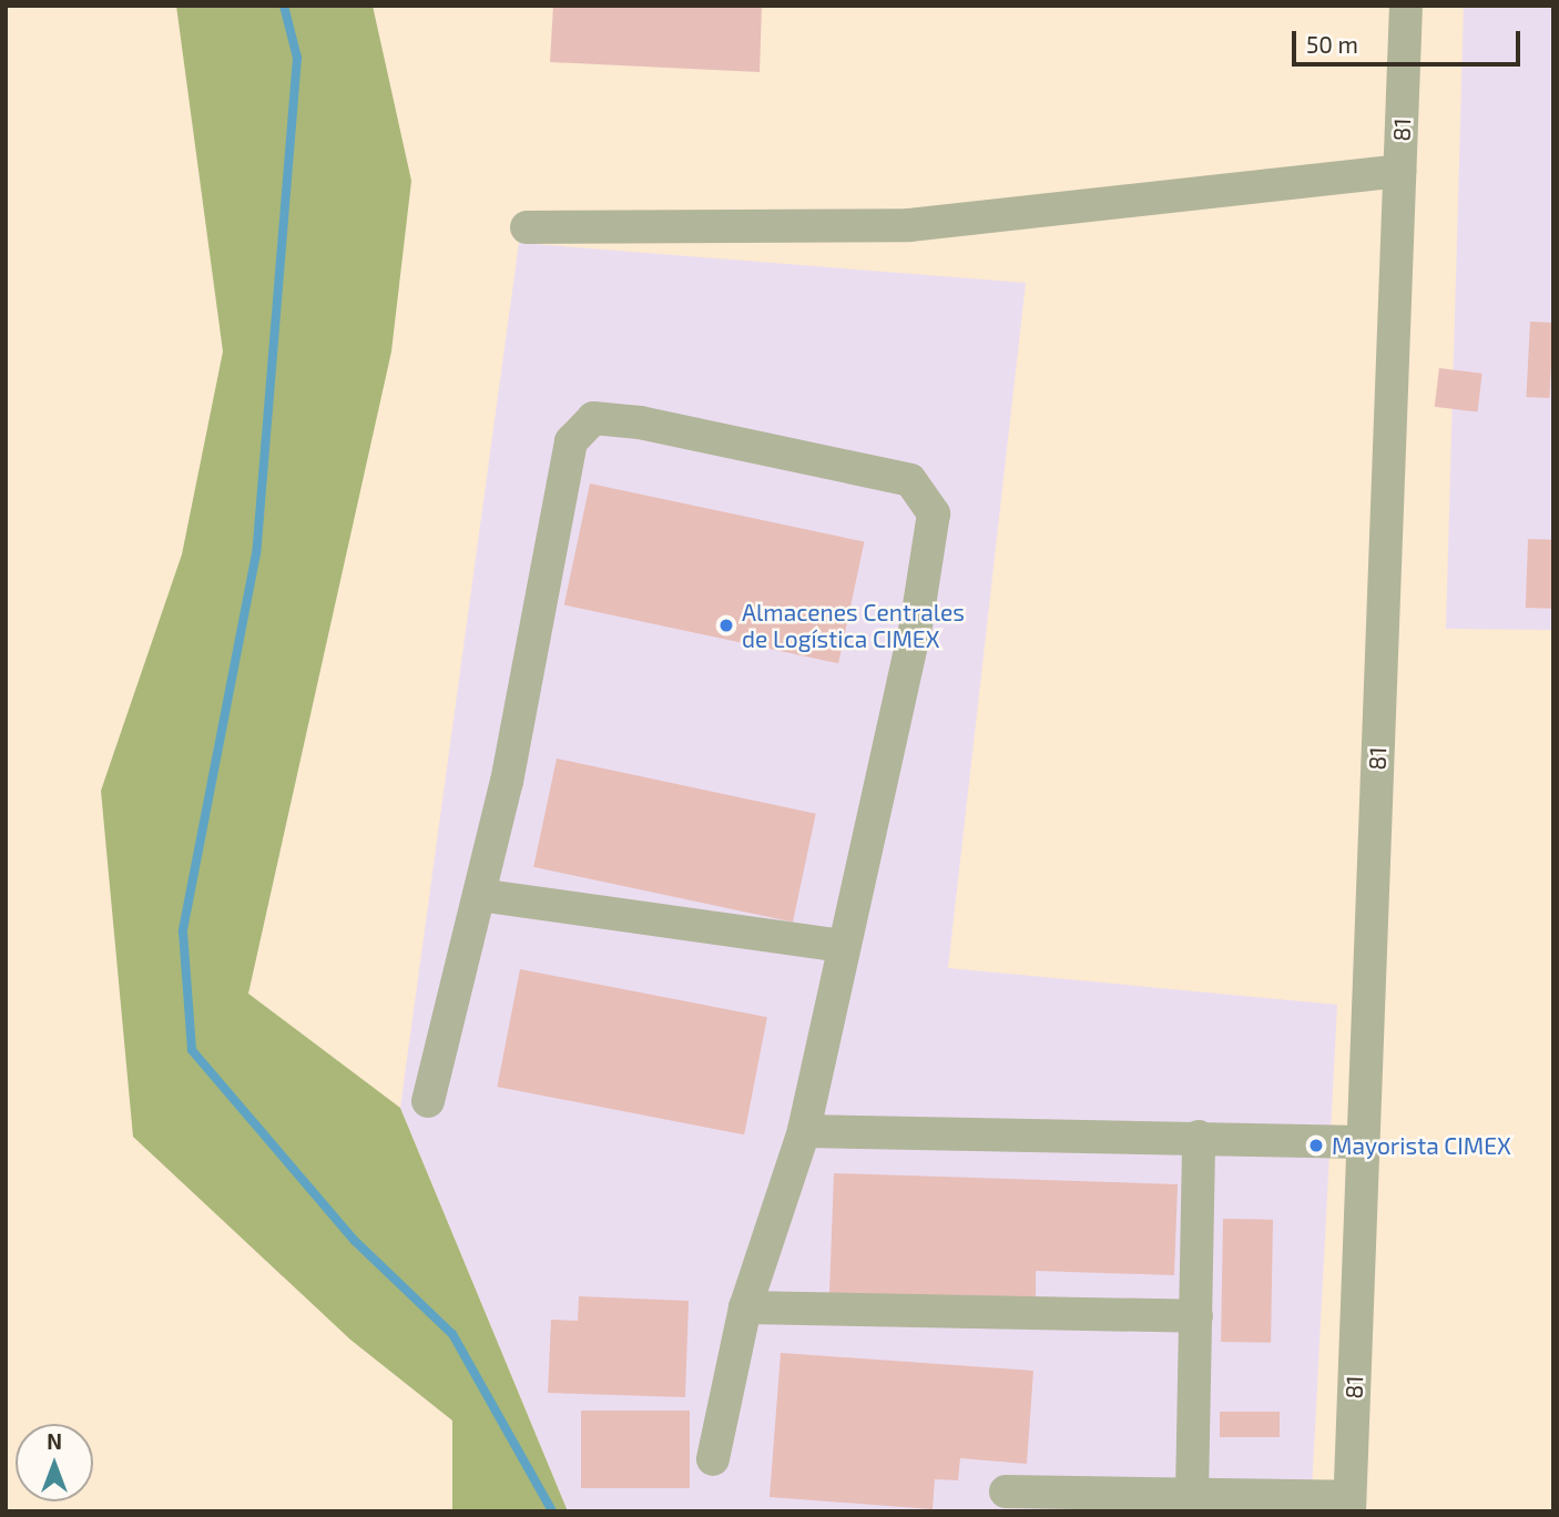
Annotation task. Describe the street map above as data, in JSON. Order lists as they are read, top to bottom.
{
  "streets": {
    "street": ["81"]
  },
  "places": ["Almacenes Centrales de Logística CIMEX", "Mayorista CIMEX"],
  "scale_bar": "50 m",
  "north": "top"
}
